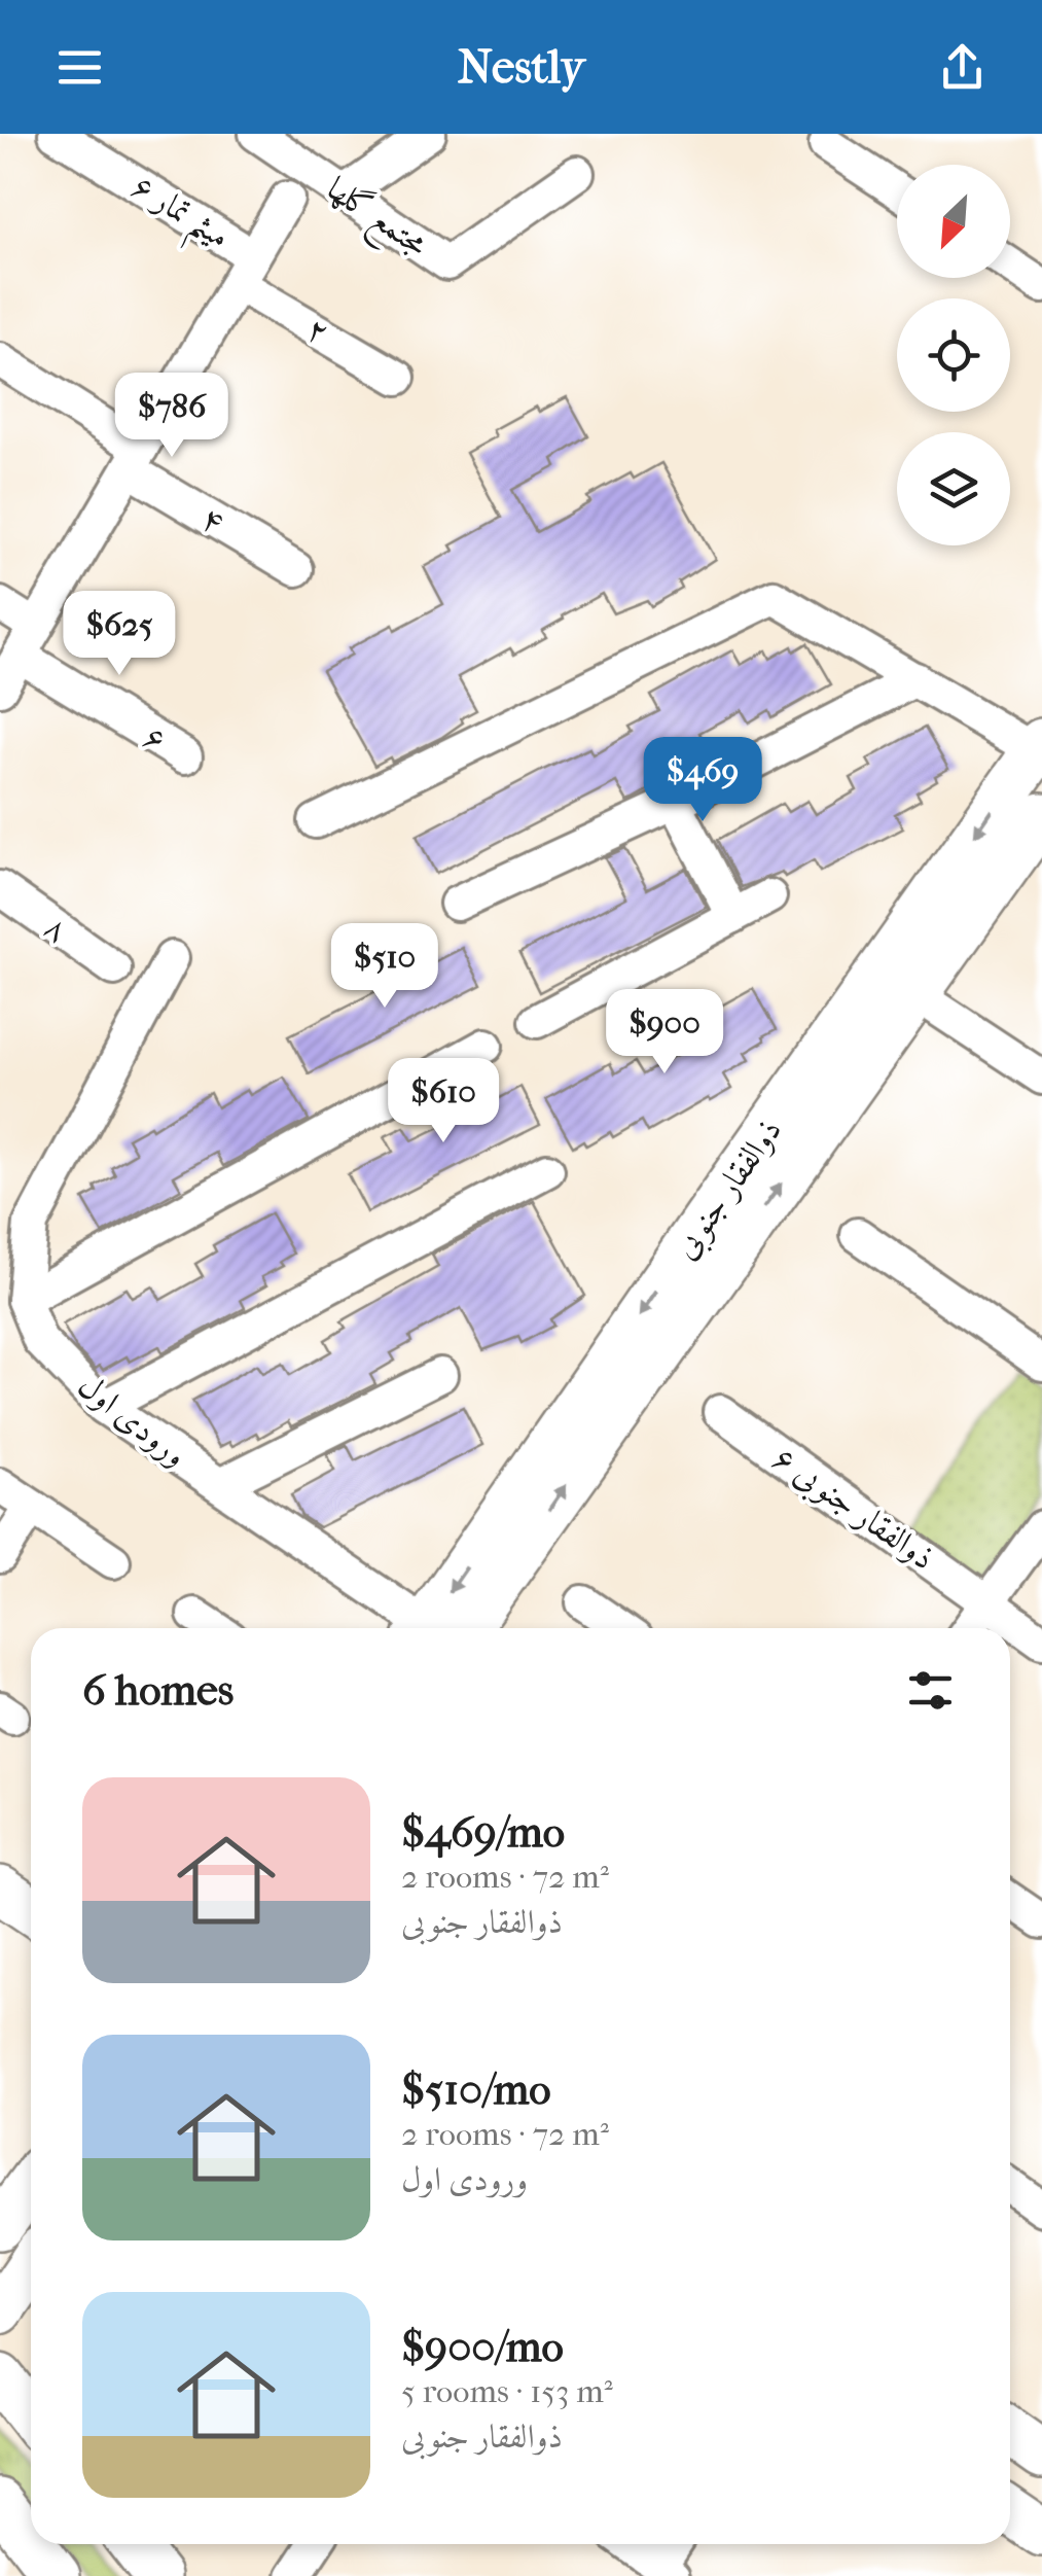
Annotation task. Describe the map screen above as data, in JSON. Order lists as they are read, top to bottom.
{
  "streets": {
    "main road": ["ذوالفقار جنوبی"],
    "street": [
      "میثم تمار ۶",
      "مجتمع گلها",
      "۲",
      "۴",
      "۶",
      "۸",
      "ورودی اول",
      "۶ ذوالفقار جنوبی"
    ]
  },
  "crossings": [
    ["میثم تمار ۶", "۲"]
  ],
  "north": "bottom left",
  "page": {
    "header": "Nestly",
    "price": [
      "$786",
      "$625",
      "$469",
      "$510",
      "$900",
      "$610"
    ],
    "heading": "6 homes",
    "list": [
      {
        "name": "$469/mo",
        "note": "2 rooms · 72 m² · ذوالفقار جنوبی"
      },
      {
        "name": "$510/mo",
        "note": "2 rooms · 72 m² · ورودی اول"
      },
      {
        "name": "$900/mo",
        "note": "5 rooms · 153 m² · ذوالفقار جنوبی"
      }
    ]
  }
}
